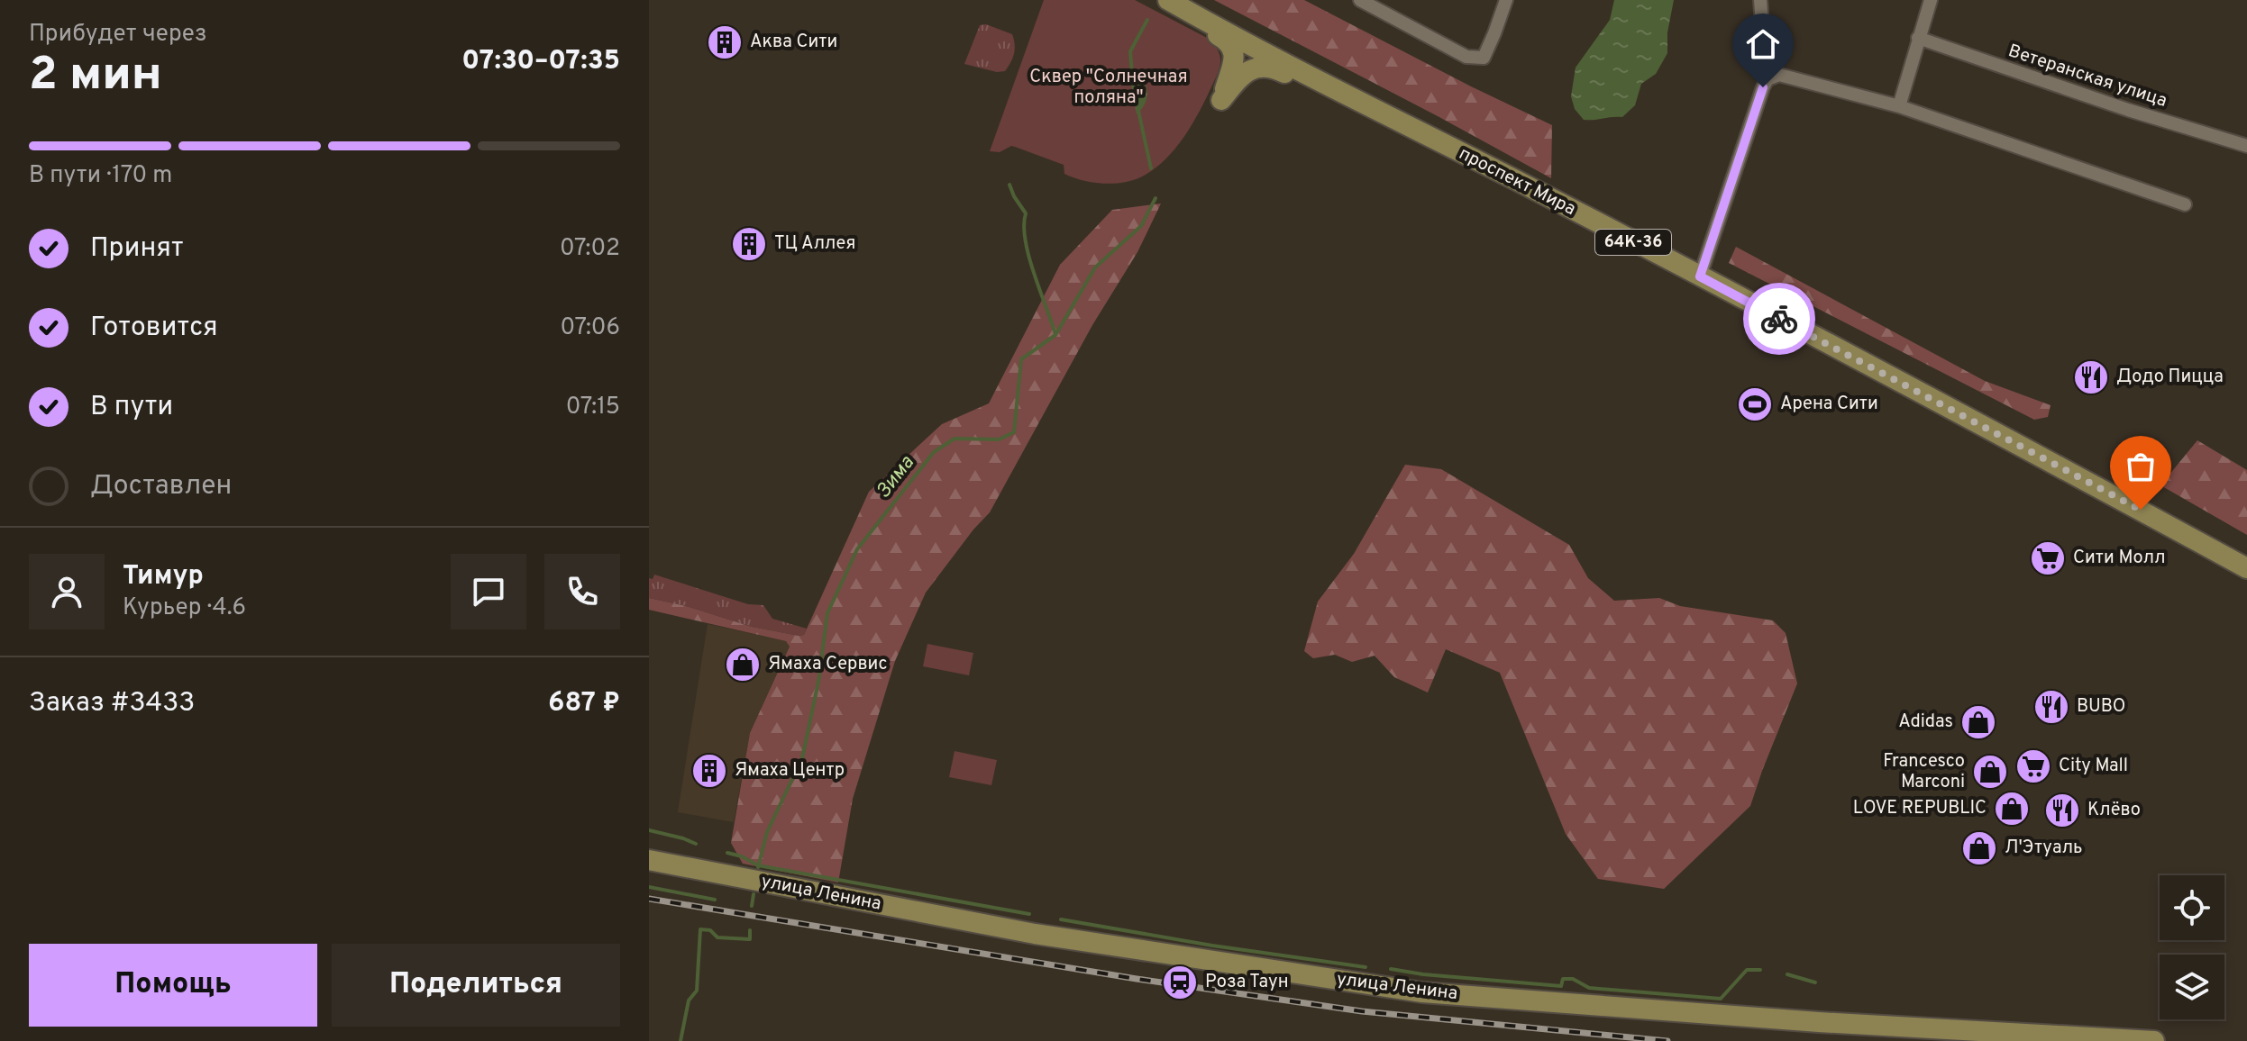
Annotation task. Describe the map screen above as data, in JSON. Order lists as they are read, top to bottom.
{
  "streets": {
    "main road": ["проспект Мира", "64К-36", "улица Ленина"],
    "street": ["Ветеранская улица"]
  },
  "water": ["Зима"],
  "parks": ["Сквер \"Солнечная поляна\""],
  "places": {
    "building": ["Аква Сити", "ТЦ Аллея", "Ямаха Центр"],
    "restaurant": ["Додо Пицца", "BUBO", "Клёво"],
    "sports": ["Арена Сити"],
    "supermarket": ["Сити Молл", "City Mall"],
    "shop": [
      "Ямаха Сервис",
      "Adidas",
      "Francesco Marconi",
      "LOVE REPUBLIC",
      "Л'Этуаль"
    ],
    "station": ["Роза Таун"]
  },
  "page": {
    "heading": ["2 мин", "Прибудет через", "07:30–07:35"],
    "panel": [
      "Тимур",
      "Курьер · 4.6",
      "Заказ #3433",
      "687 ₽"
    ],
    "bar": "В пути · 170 m",
    "list": [
      ["Принят", "07:02"],
      ["Готовится", "07:06"],
      ["В пути", "07:15"],
      "Доставлен"
    ],
    "buttons": ["Помощь", "Поделиться"]
  }
}
